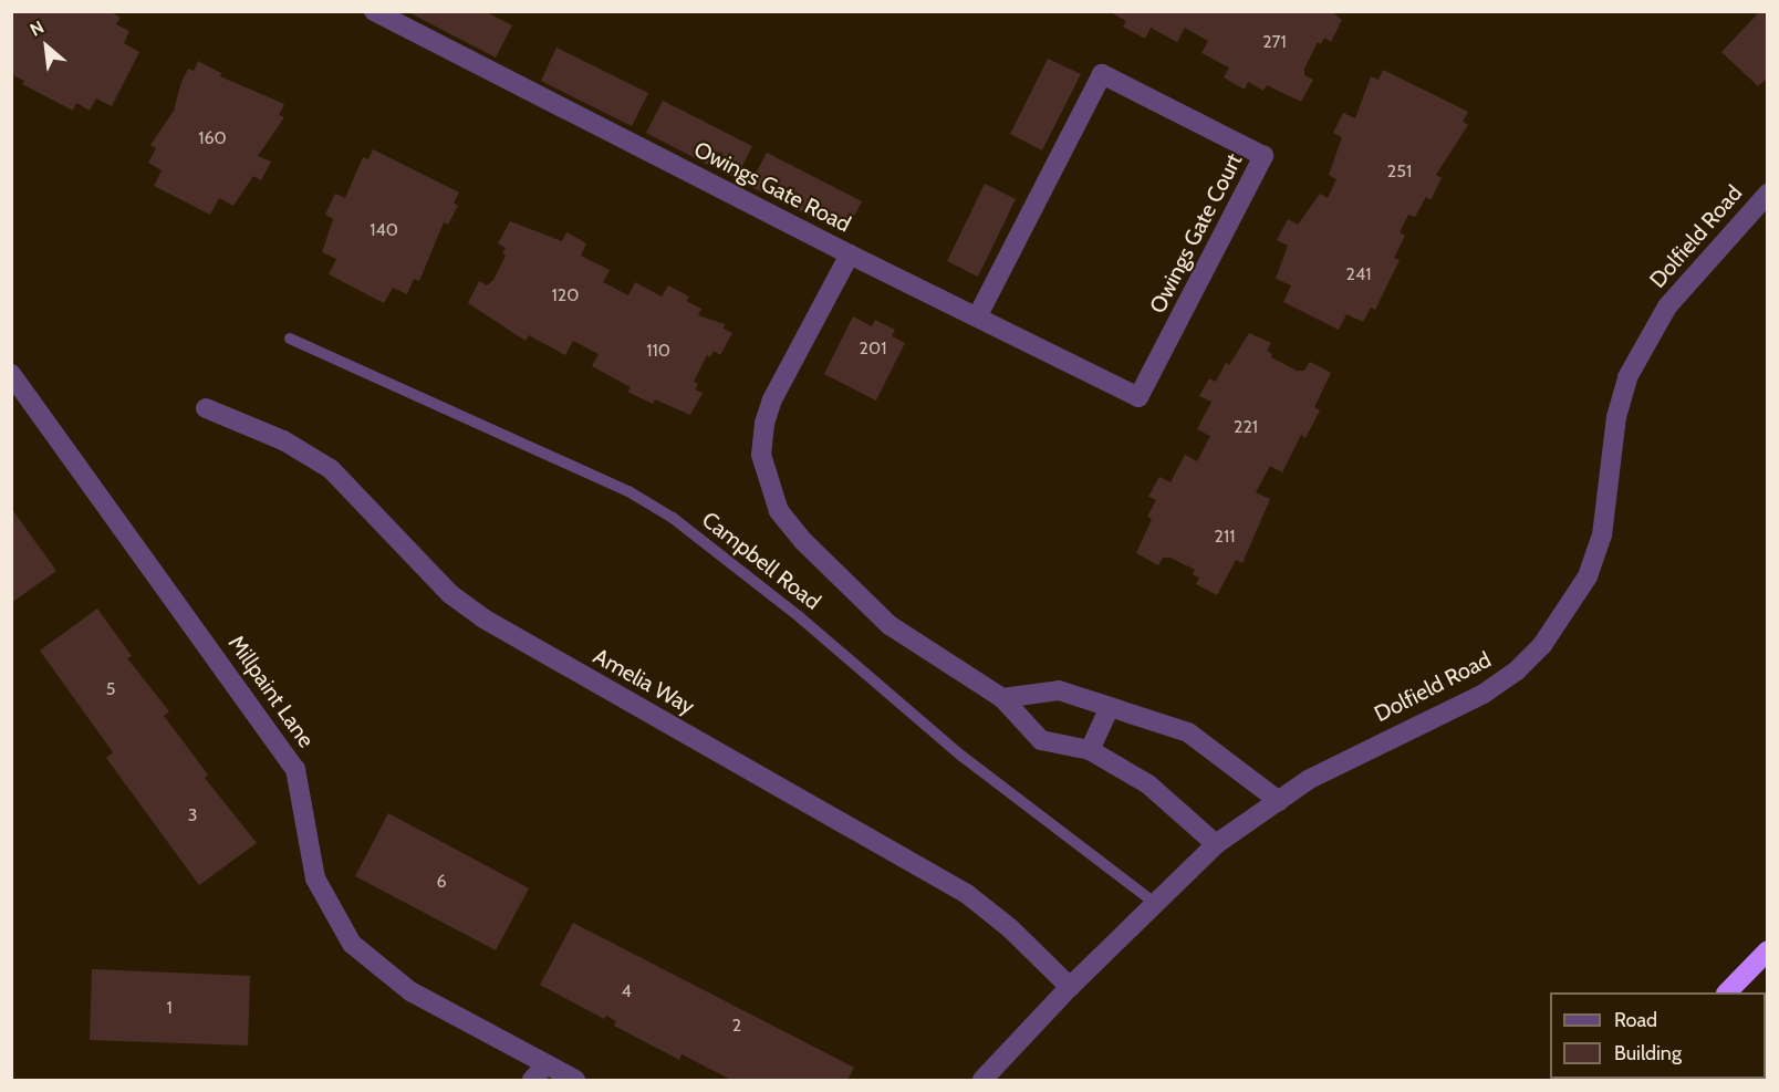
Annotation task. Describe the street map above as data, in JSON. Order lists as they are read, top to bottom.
{
  "streets": {
    "street": [
      "Owings Gate Road",
      "Owings Gate Court",
      "Dolfield Road",
      "Amelia Way",
      "Millpaint Lane"
    ],
    "lane": ["Campbell Road"]
  },
  "crossings": [
    ["Owings Gate Road", "Owings Gate Court"],
    ["Owings Gate Road", "Dolfield Road"],
    ["Dolfield Road", "Campbell Road"],
    ["Dolfield Road", "Amelia Way"]
  ],
  "house_numbers": [
    "271",
    "160",
    "251",
    "140",
    "241",
    "120",
    "201",
    "110",
    "221",
    "211",
    "5",
    "3",
    "6",
    "4",
    "1",
    "2"
  ],
  "legend": ["Road", "Building"],
  "north": "top left"
}
